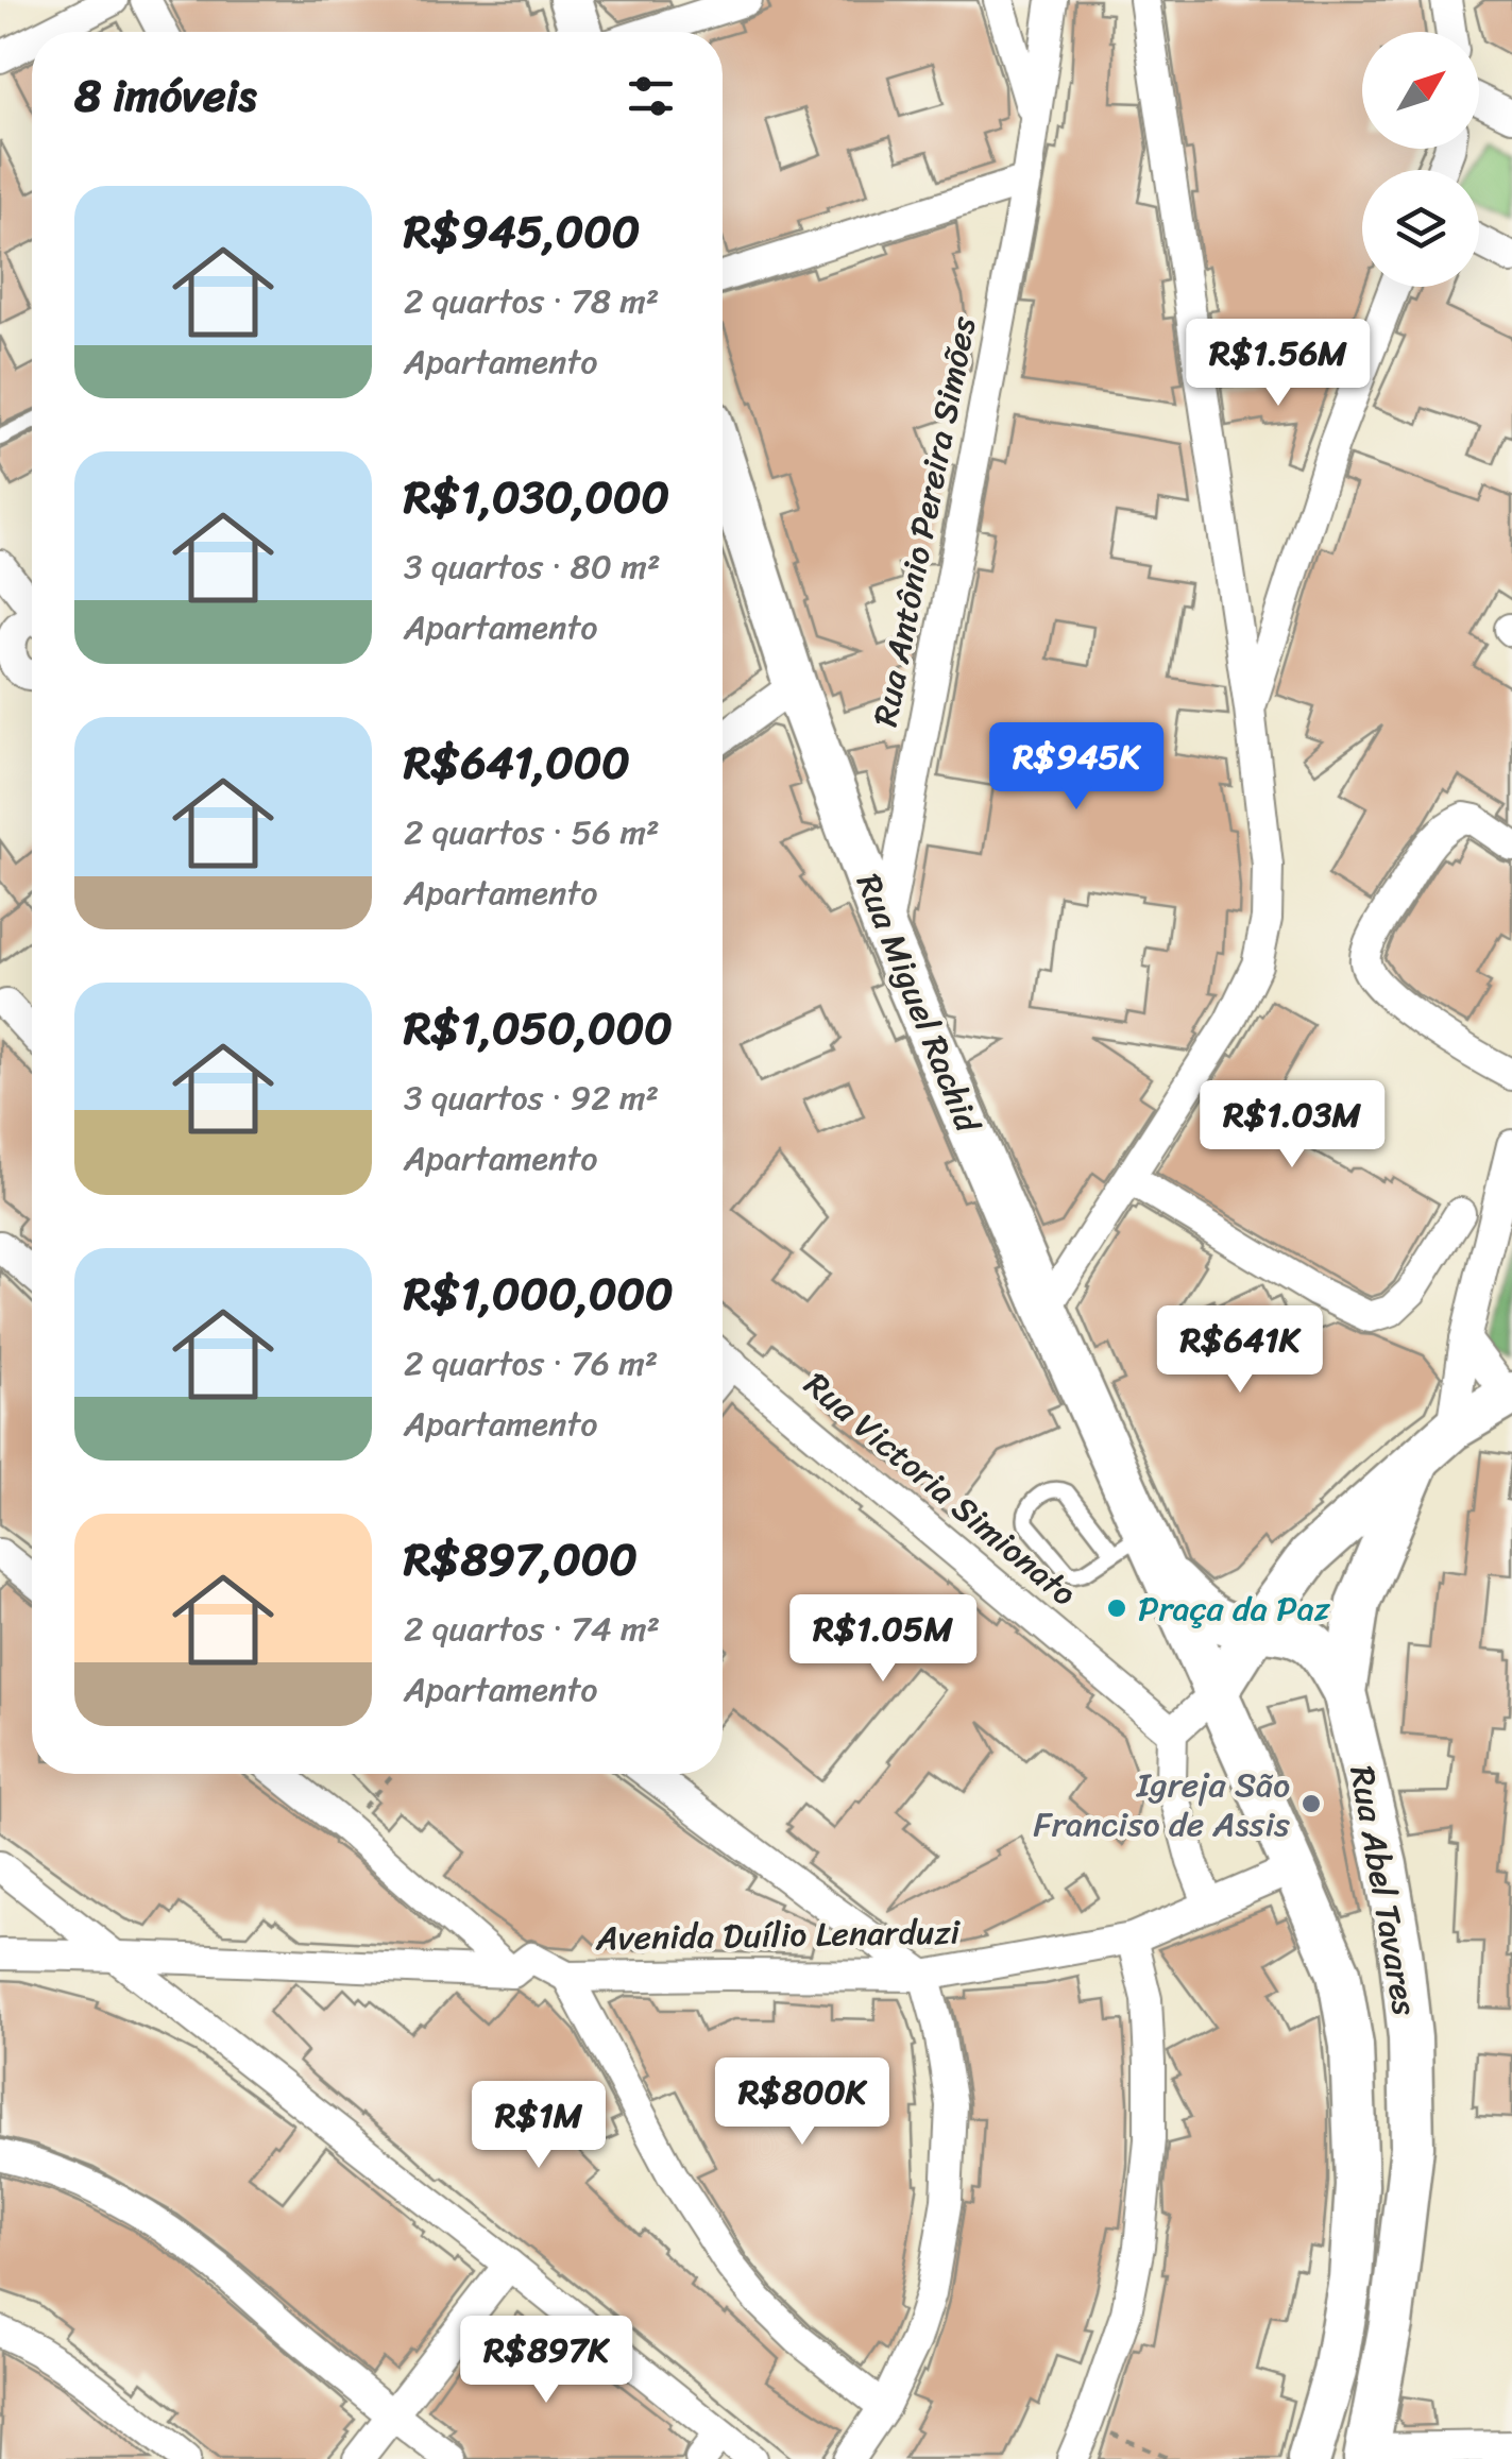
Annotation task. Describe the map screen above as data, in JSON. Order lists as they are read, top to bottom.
{
  "streets": {
    "main road": ["Rua Miguel Rachid", "Rua Abel Tavares"],
    "street": ["Rua Antônio Pereira Simões", "Rua Victoria Simionato", "Avenida Duílio Lenarduzi"]
  },
  "crossings": [
    ["Rua Antônio Pereira Simões", "Rua Miguel Rachid"],
    ["Rua Miguel Rachid", "Rua Abel Tavares"],
    ["Rua Abel Tavares", "Avenida Duílio Lenarduzi"]
  ],
  "places": ["Praça da Paz", "Igreja São Franciso de Assis"],
  "north": "top right",
  "page": {
    "heading": "8 imóveis",
    "list": [
      {
        "name": "R$945,000",
        "note": "2 quartos · 78 m² · Apartamento"
      },
      {
        "name": "R$1,030,000",
        "note": "3 quartos · 80 m² · Apartamento"
      },
      {
        "name": "R$641,000",
        "note": "2 quartos · 56 m² · Apartamento"
      },
      {
        "name": "R$1,050,000",
        "note": "3 quartos · 92 m² · Apartamento"
      },
      {
        "name": "R$1,000,000",
        "note": "2 quartos · 76 m² · Apartamento"
      },
      {
        "name": "R$897,000",
        "note": "2 quartos · 74 m² · Apartamento"
      }
    ],
    "price": [
      "R$1.56M",
      "R$945K",
      "R$1.03M",
      "R$641K",
      "R$1.05M",
      "R$800K",
      "R$1M",
      "R$897K"
    ]
  }
}
